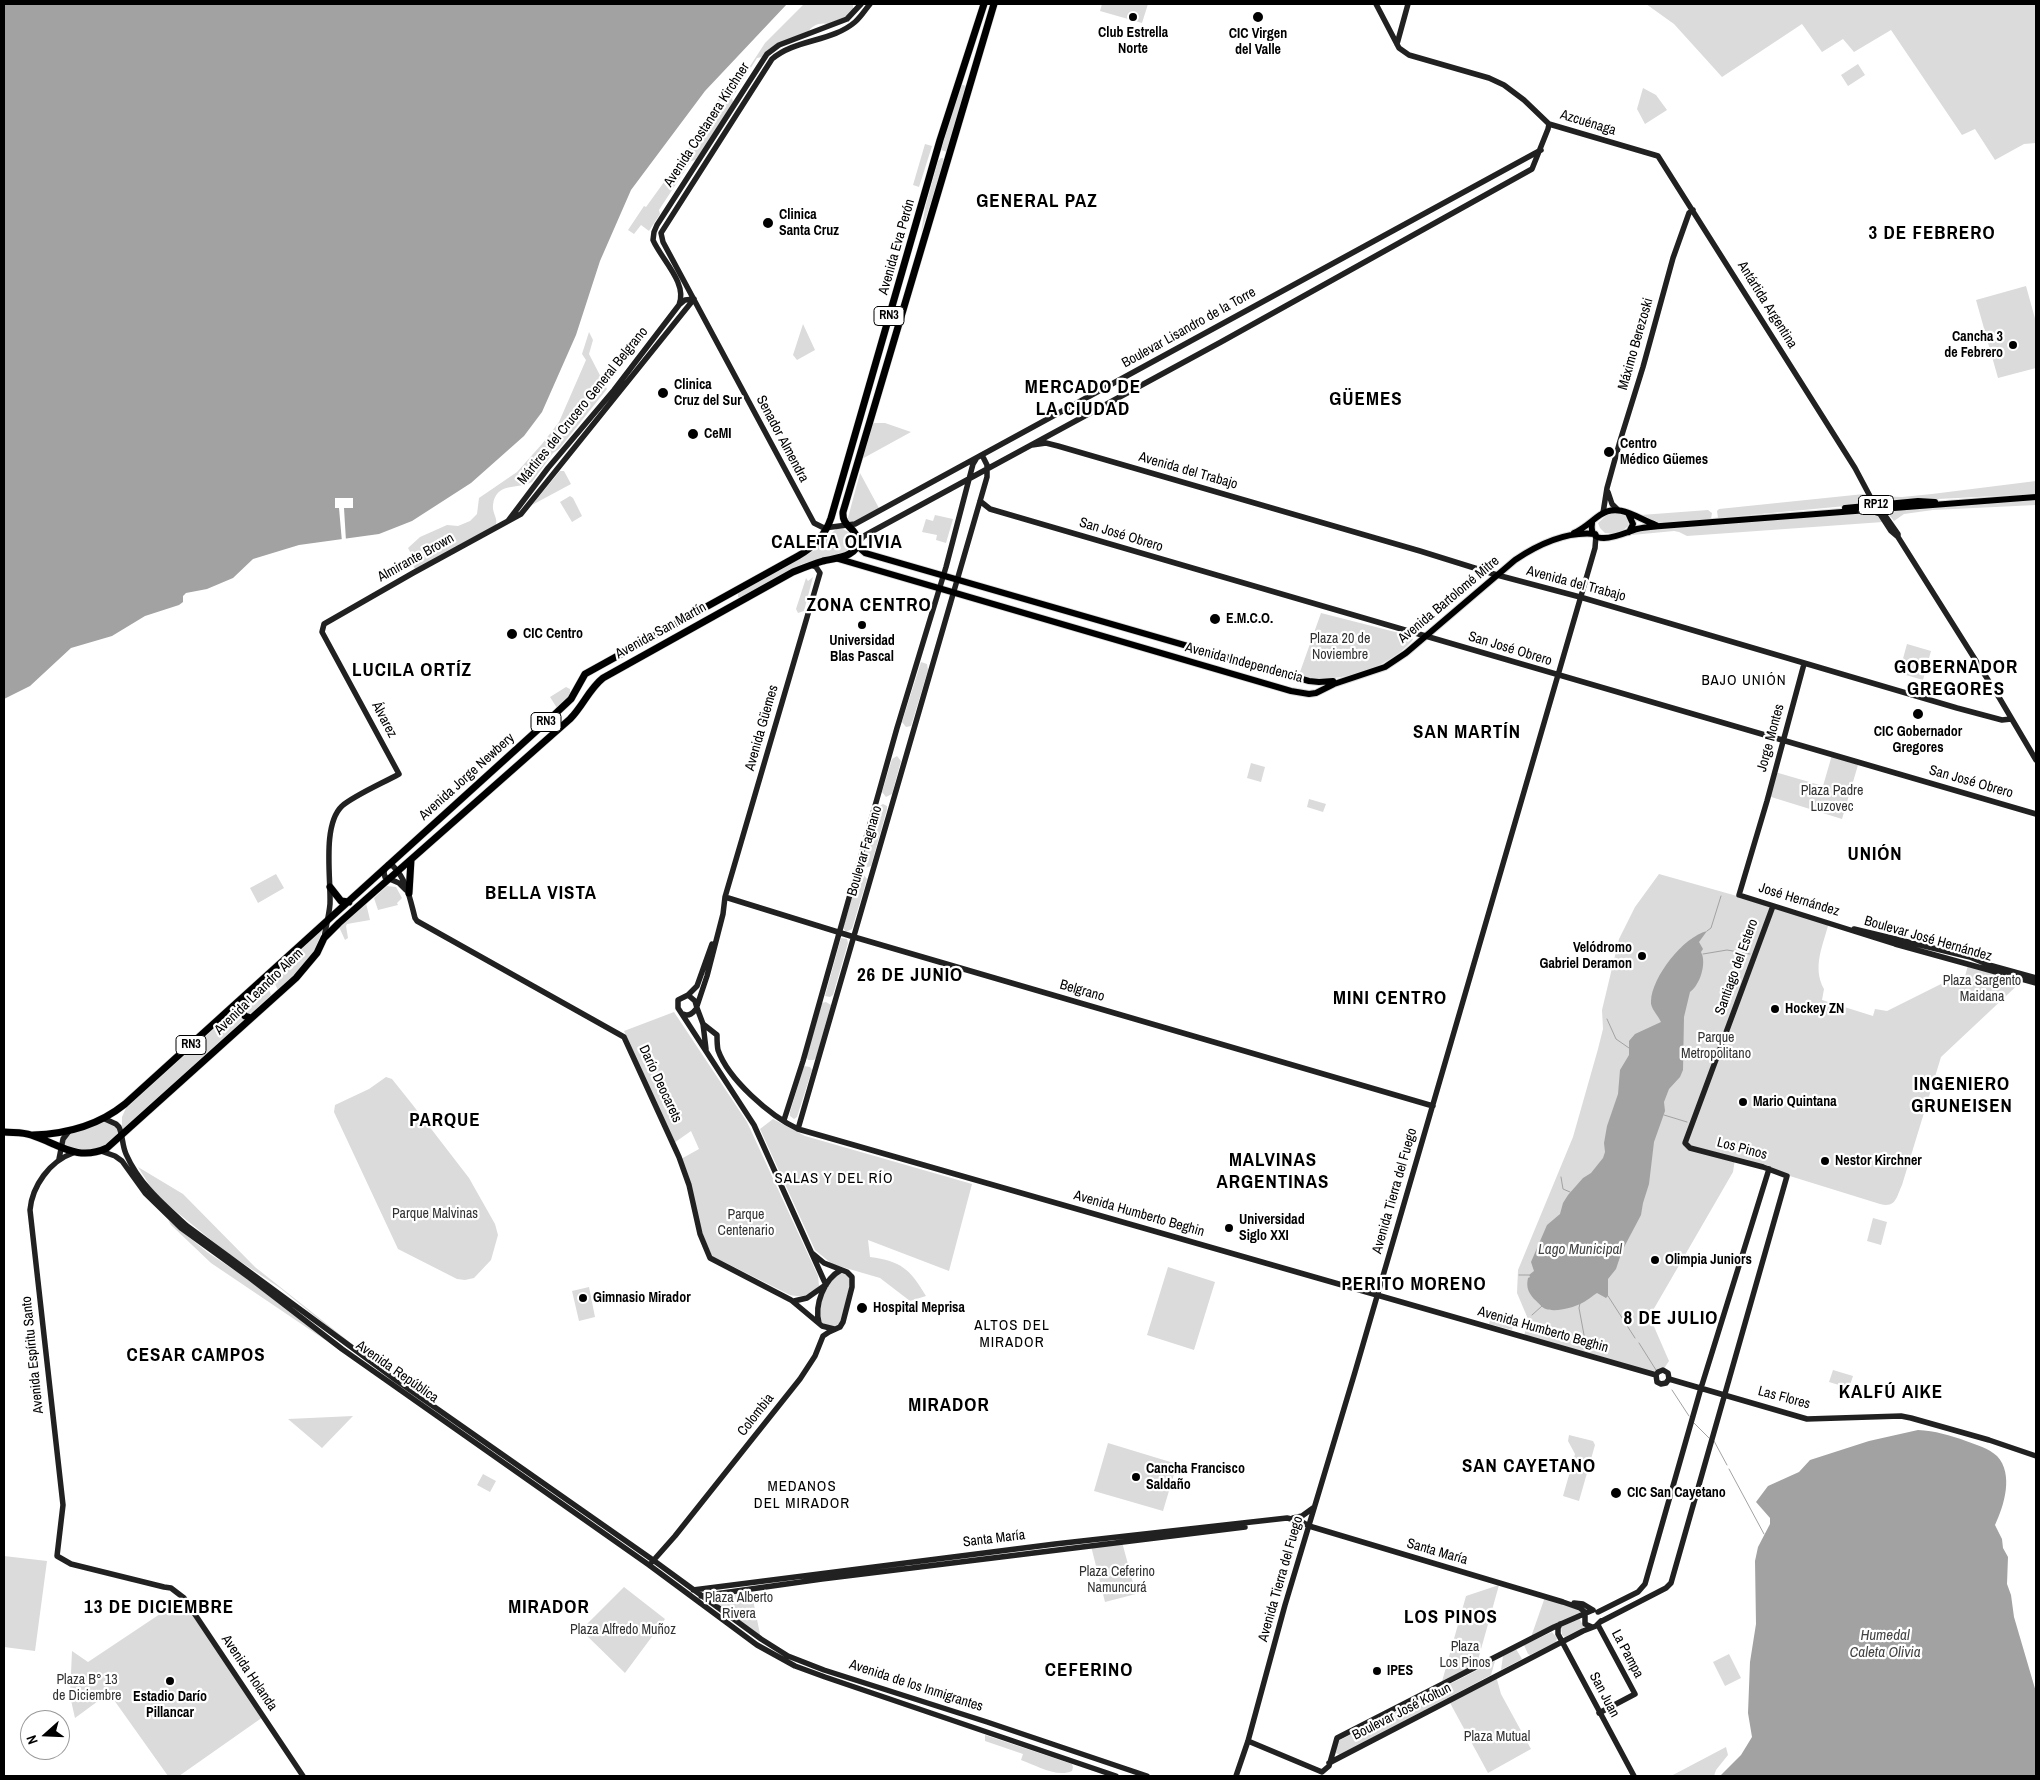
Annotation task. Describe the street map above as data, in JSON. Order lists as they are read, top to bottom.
{
  "streets": {
    "highway": [
      "Avenida Eva Perón",
      "RN3",
      "Avenida San Martín",
      "Avenida Jorge Newbery",
      "Avenida Leandro Alem"
    ],
    "main road": ["RP12", "Avenida Bartolomé Mitre", "Avenida Independencia"],
    "street": [
      "Azcuénaga",
      "Avenida Costanera Kirchner",
      "Antártida Argentina",
      "Boulevar Lisandro de la Torre",
      "Máximo Berezoski",
      "Mártires del Crucero General Belgrano",
      "Senador Almendra",
      "Avenida del Trabajo",
      "San José Obrero",
      "Almirante Brown",
      "Álvarez",
      "Avenida Güemes",
      "Jorge Montes",
      "Boulevar Fagnano",
      "José Hernández",
      "Boulevar José Hernández",
      "Santiago del Estero",
      "Belgrano",
      "Darío Deocarets",
      "Los Pinos",
      "Avenida Tierra del Fuego",
      "Avenida Humberto Beghin",
      "Avenida Espíritu Santo",
      "Avenida República",
      "Las Flores",
      "Colombia",
      "Santa María",
      "La Pampa",
      "Avenida Holanda",
      "Avenida de los Inmigrantes",
      "San Juan",
      "Boulevar José Koltun"
    ]
  },
  "crossings": [
    ["Azcuénaga", "Antártida Argentina"],
    ["Avenida Eva Perón", "RN3"],
    ["Avenida Eva Perón", "Boulevar Lisandro de la Torre"],
    ["Avenida Eva Perón", "Senador Almendra"],
    ["Avenida Eva Perón", "Avenida San Martín"],
    ["Antártida Argentina", "Máximo Berezoski"],
    ["Antártida Argentina", "Avenida del Trabajo"],
    ["Antártida Argentina", "RP12"],
    ["RN3", "Boulevar Lisandro de la Torre"],
    ["RN3", "Avenida San Martín"],
    ["RN3", "Avenida Independencia"],
    ["RN3", "Avenida Güemes"],
    ["RN3", "Avenida Jorge Newbery"],
    ["RN3", "Avenida Leandro Alem"],
    ["RN3", "Darío Deocarets"],
    ["RN3", "Avenida Espíritu Santo"],
    ["RN3", "Avenida República"],
    ["Boulevar Lisandro de la Torre", "Senador Almendra"],
    ["Boulevar Lisandro de la Torre", "Avenida del Trabajo"],
    ["Boulevar Lisandro de la Torre", "Avenida San Martín"],
    ["Boulevar Lisandro de la Torre", "Avenida Independencia"],
    ["Boulevar Lisandro de la Torre", "Boulevar Fagnano"],
    ["Máximo Berezoski", "RP12"],
    ["Máximo Berezoski", "Avenida Bartolomé Mitre"],
    ["Mártires del Crucero General Belgrano", "Senador Almendra"],
    ["Mártires del Crucero General Belgrano", "Almirante Brown"],
    ["Senador Almendra", "Avenida San Martín"],
    ["Avenida del Trabajo", "Avenida Bartolomé Mitre"],
    ["Avenida del Trabajo", "Jorge Montes"],
    ["RP12", "Avenida Bartolomé Mitre"],
    ["San José Obrero", "Avenida Bartolomé Mitre"],
    ["San José Obrero", "Jorge Montes"],
    ["San José Obrero", "Boulevar Fagnano"],
    ["San José Obrero", "Avenida Tierra del Fuego"],
    ["Almirante Brown", "Álvarez"],
    ["Avenida Bartolomé Mitre", "Avenida Independencia"],
    ["Avenida San Martín", "Avenida Güemes"],
    ["Avenida San Martín", "Avenida Jorge Newbery"],
    ["Avenida Independencia", "Boulevar Fagnano"],
    ["Avenida Güemes", "Belgrano"],
    ["Jorge Montes", "José Hernández"],
    ["Avenida Jorge Newbery", "Avenida Leandro Alem"],
    ["Boulevar Fagnano", "Belgrano"],
    ["Boulevar Fagnano", "Avenida Humberto Beghin"],
    ["José Hernández", "Boulevar José Hernández"],
    ["José Hernández", "Santiago del Estero"],
    ["Santiago del Estero", "Los Pinos"],
    ["Belgrano", "Avenida Tierra del Fuego"],
    ["Avenida Leandro Alem", "Avenida Espíritu Santo"],
    ["Avenida Leandro Alem", "Avenida República"],
    ["Darío Deocarets", "Colombia"],
    ["Los Pinos", "Las Flores"],
    ["Los Pinos", "Boulevar José Koltun"],
    ["Avenida Tierra del Fuego", "Avenida Humberto Beghin"],
    ["Avenida Tierra del Fuego", "Santa María"],
    ["Avenida Humberto Beghin", "Las Flores"],
    ["Avenida Espíritu Santo", "Avenida Holanda"],
    ["Avenida República", "Colombia"],
    ["Avenida República", "Santa María"],
    ["Avenida República", "Avenida de los Inmigrantes"],
    ["Las Flores", "Boulevar José Koltun"],
    ["Santa María", "La Pampa"],
    ["Santa María", "Avenida de los Inmigrantes"],
    ["Santa María", "Boulevar José Koltun"],
    ["La Pampa", "San Juan"],
    ["La Pampa", "Boulevar José Koltun"],
    ["San Juan", "Boulevar José Koltun"]
  ],
  "districts": [
    "GENERAL PAZ",
    "3 DE FEBRERO",
    "MERCADO DE LA CIUDAD",
    "GÜEMES",
    "CALETA OLIVIA",
    "ZONA CENTRO",
    "GOBERNADOR GREGORES",
    "LUCILA ORTÍZ",
    "BAJO UNIÓN",
    "SAN MARTÍN",
    "UNIÓN",
    "BELLA VISTA",
    "26 DE JUNIO",
    "MINI CENTRO",
    "INGENIERO GRUNEISEN",
    "PARQUE",
    "MALVINAS ARGENTINAS",
    "SALAS Y DEL RÍO",
    "PERITO MORENO",
    "8 DE JULIO",
    "ALTOS DEL MIRADOR",
    "CESAR CAMPOS",
    "KALFÚ AIKE",
    "MIRADOR",
    "SAN CAYETANO",
    "MEDANOS DEL MIRADOR",
    "13 DE DICIEMBRE",
    "MIRADOR",
    "LOS PINOS",
    "CEFERINO"
  ],
  "water": ["Lago Municipal", "Humedal Caleta Olivia"],
  "parks": [
    "Plaza 20 de Noviembre",
    "Plaza Padre Luzovec",
    "Plaza Sargento Maidana",
    "Parque Metropolitano",
    "Parque Malvinas",
    "Parque Centenario",
    "Plaza Ceferino Namuncurá",
    "Plaza Alberto Rivera",
    "Plaza Alfredo Muñoz",
    "Plaza Los Pinos",
    "Plaza B° 13 de Diciembre",
    "Plaza Mutual"
  ],
  "places": [
    "Club Estrella Norte",
    "CIC Virgen del Valle",
    "Clinica Santa Cruz",
    "Cancha 3 de Febrero",
    "Clinica Cruz del Sur",
    "CeMI",
    "Centro Médico Güemes",
    "E.M.C.O.",
    "Universidad Blas Pascal",
    "CIC Centro",
    "CIC Gobernador Gregores",
    "Velódromo Gabriel Deramon",
    "Hockey ZN",
    "Mario Quintana",
    "Nestor Kirchner",
    "Universidad Siglo XXI",
    "Olimpia Juniors",
    "Gimnasio Mirador",
    "Hospital Meprisa",
    "Cancha Francisco Saldaño",
    "CIC San Cayetano",
    "IPES",
    "Estadio Darío Pillancar"
  ],
  "north": "left"
}
